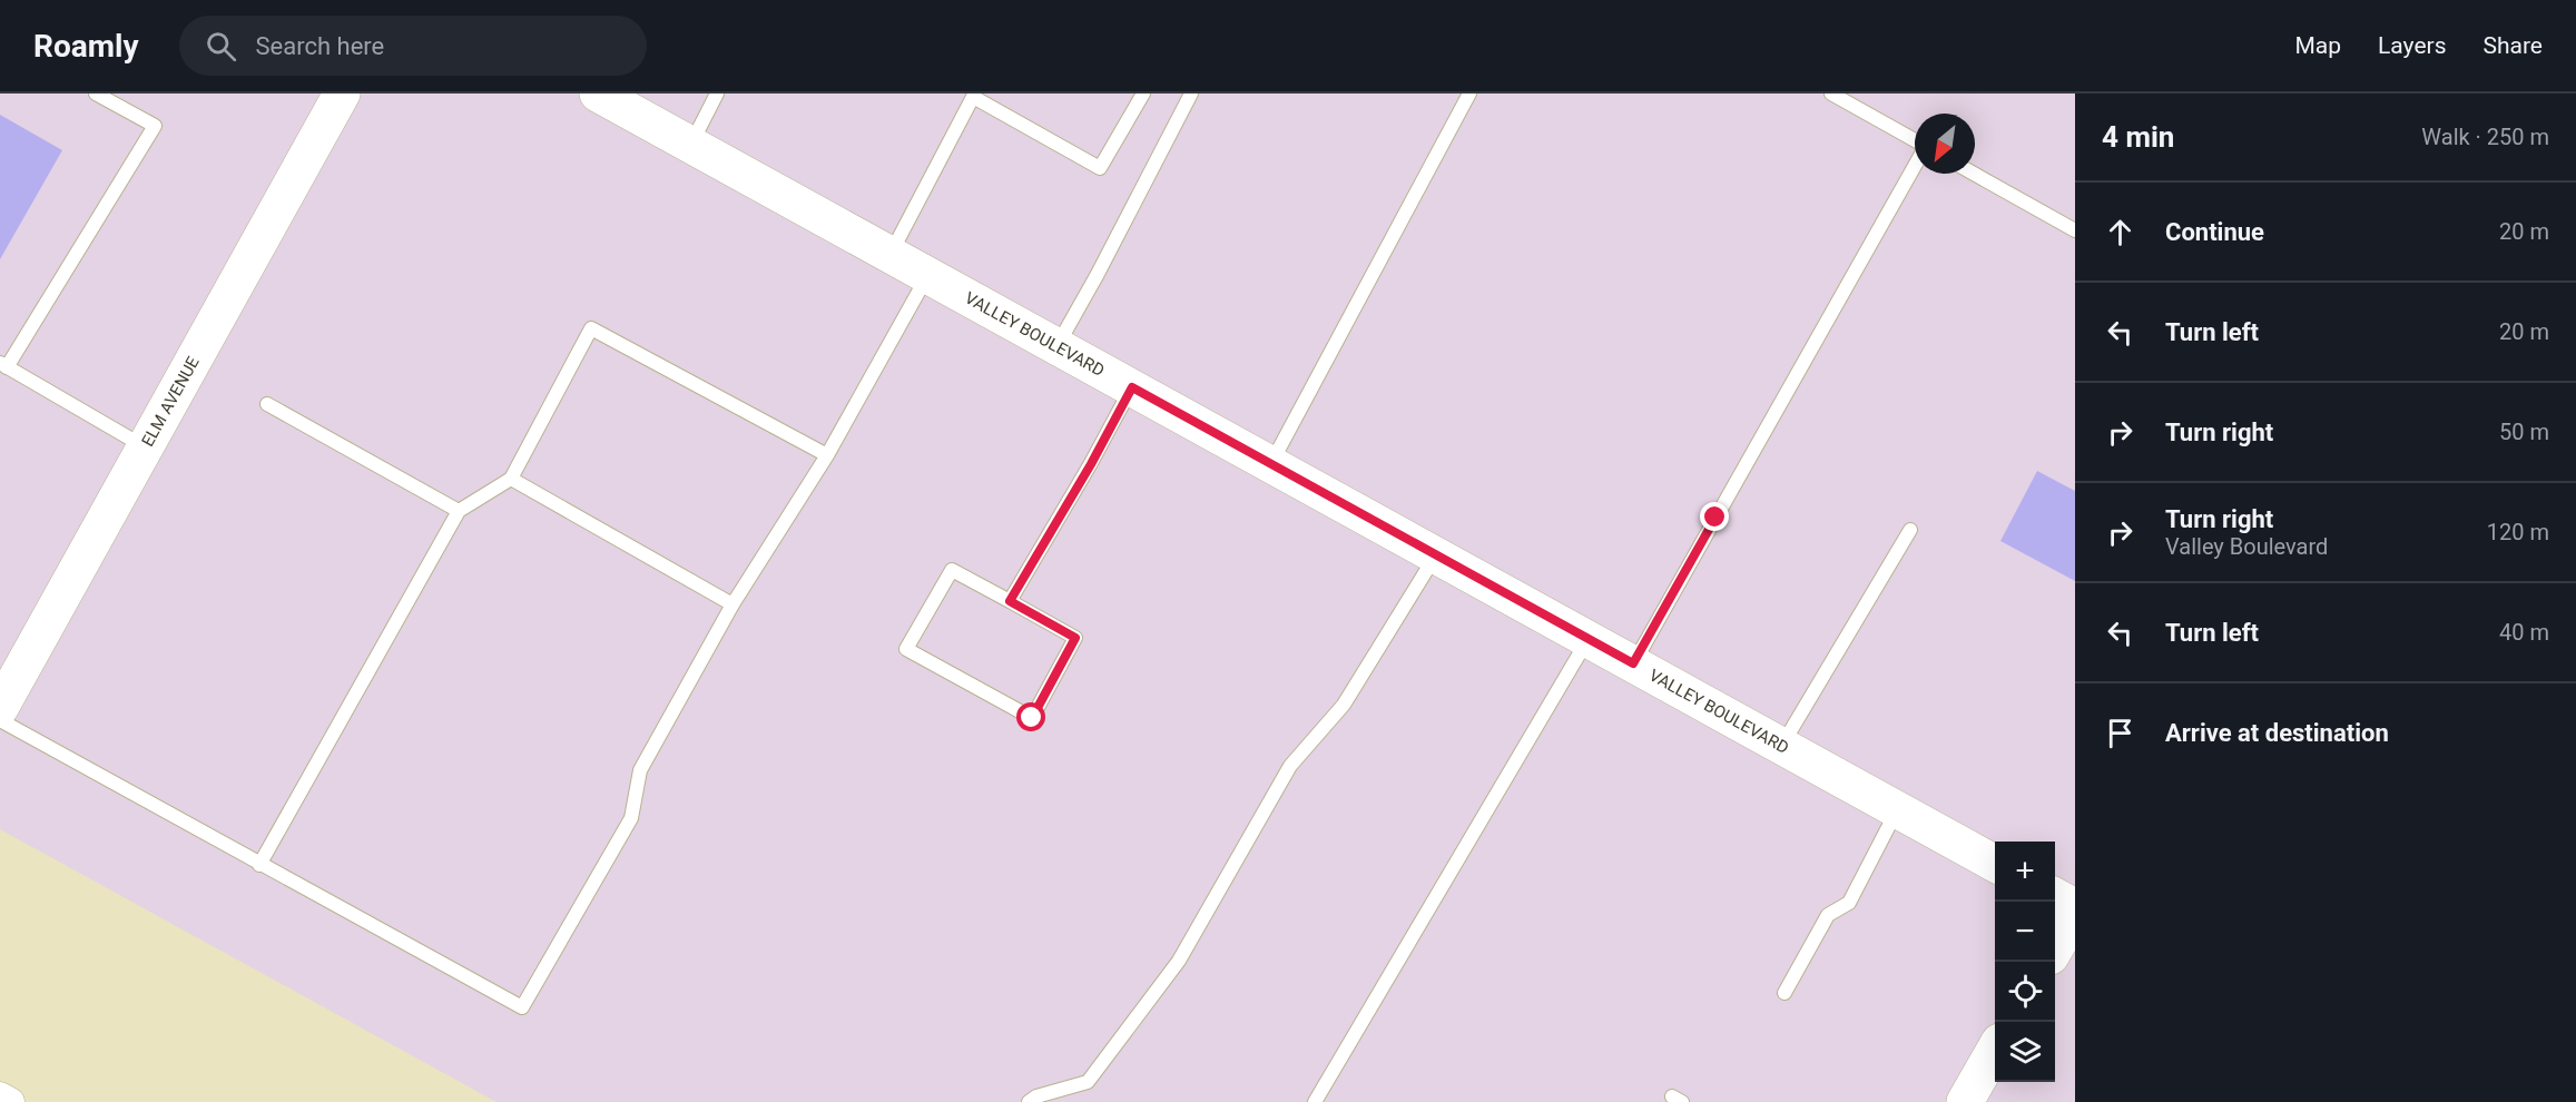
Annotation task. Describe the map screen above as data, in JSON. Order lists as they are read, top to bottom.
{
  "streets": {
    "main road": ["VALLEY BOULEVARD", "ELM AVENUE"]
  },
  "north": "bottom left",
  "page": {
    "header": "Roamly",
    "search": "Search here",
    "nav": ["Map", "Layers", "Share"],
    "heading": ["4 min", "Walk · 250 m"],
    "list": [
      ["Continue", "20 m"],
      ["Turn left", "20 m"],
      ["Turn right", "50 m"],
      ["Turn right", "Valley Boulevard", "120 m"],
      ["Turn left", "40 m"],
      "Arrive at destination"
    ],
    "map_buttons": ["+", "−"]
  }
}
